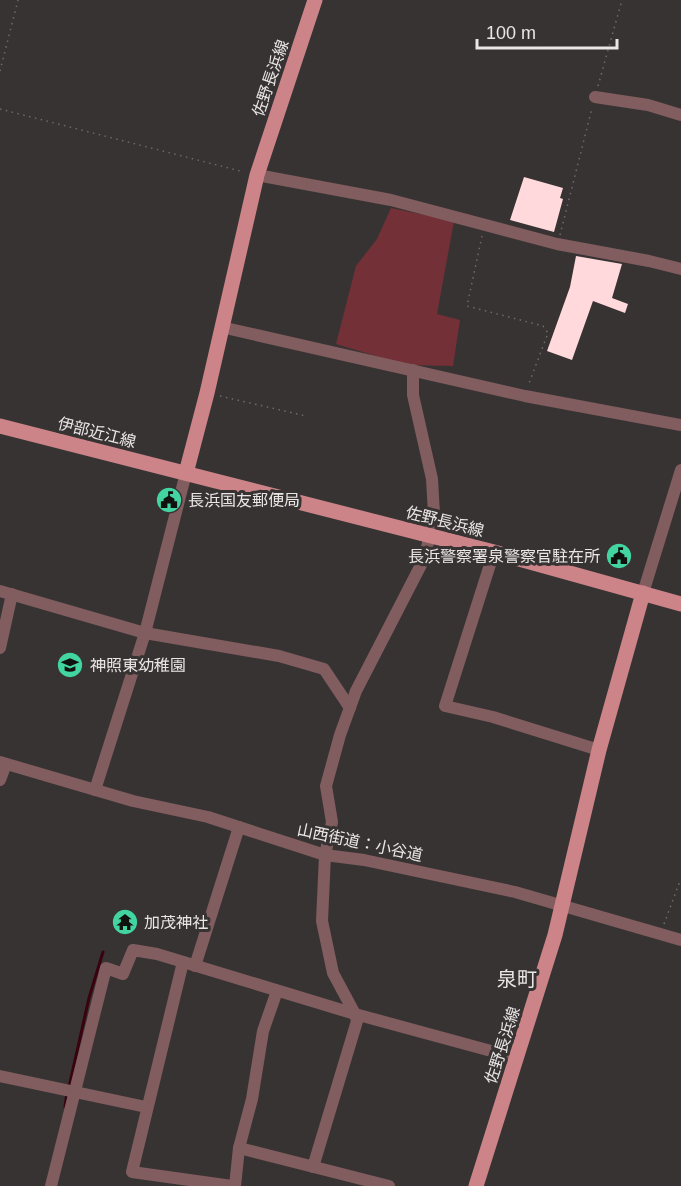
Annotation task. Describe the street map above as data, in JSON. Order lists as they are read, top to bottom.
{
  "streets": {
    "main road": ["佐野長浜線", "伊部近江線"],
    "street": ["山西街道：小谷道"]
  },
  "crossings": [
    ["佐野長浜線", "伊部近江線"],
    ["佐野長浜線", "山西街道：小谷道"]
  ],
  "districts": ["泉町"],
  "places": {
    "public building": ["長浜国友郵便局", "長浜警察署泉警察官駐在所"],
    "school or university": ["神照東幼稚園"],
    "temple": ["加茂神社"]
  },
  "scale_bar": "100 m"
}
